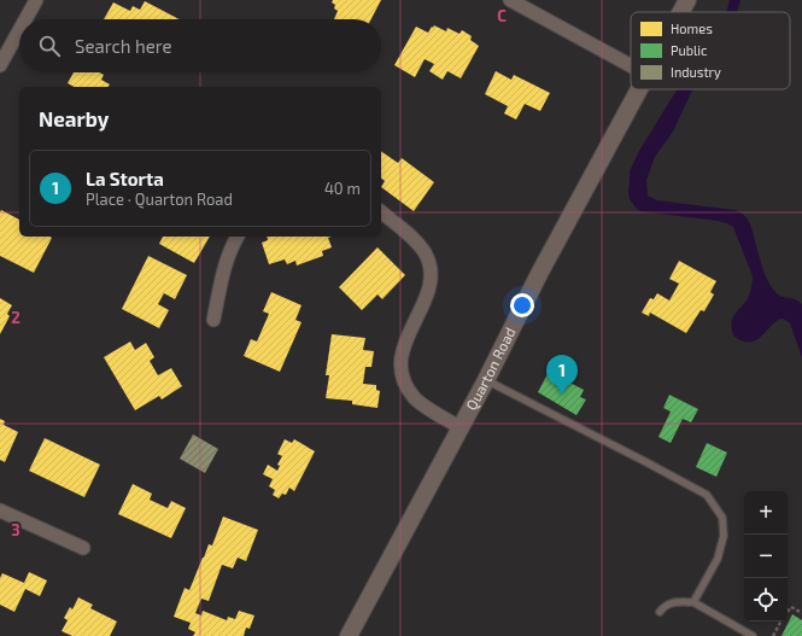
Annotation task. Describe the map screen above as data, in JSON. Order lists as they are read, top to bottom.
{
  "streets": {
    "street": ["Quarton Road"]
  },
  "legend": ["Homes", "Public", "Industry"],
  "page": {
    "search": "Search here",
    "heading": "Nearby",
    "list": [
      {
        "mark": "1",
        "name": "La Storta",
        "note": "Place · Quarton Road",
        "value": "40 m"
      }
    ],
    "pins": "1",
    "map_buttons": ["+", "−"]
  },
  "grid": {
    "columns": ["C"],
    "rows": ["2", "3"]
  }
}
